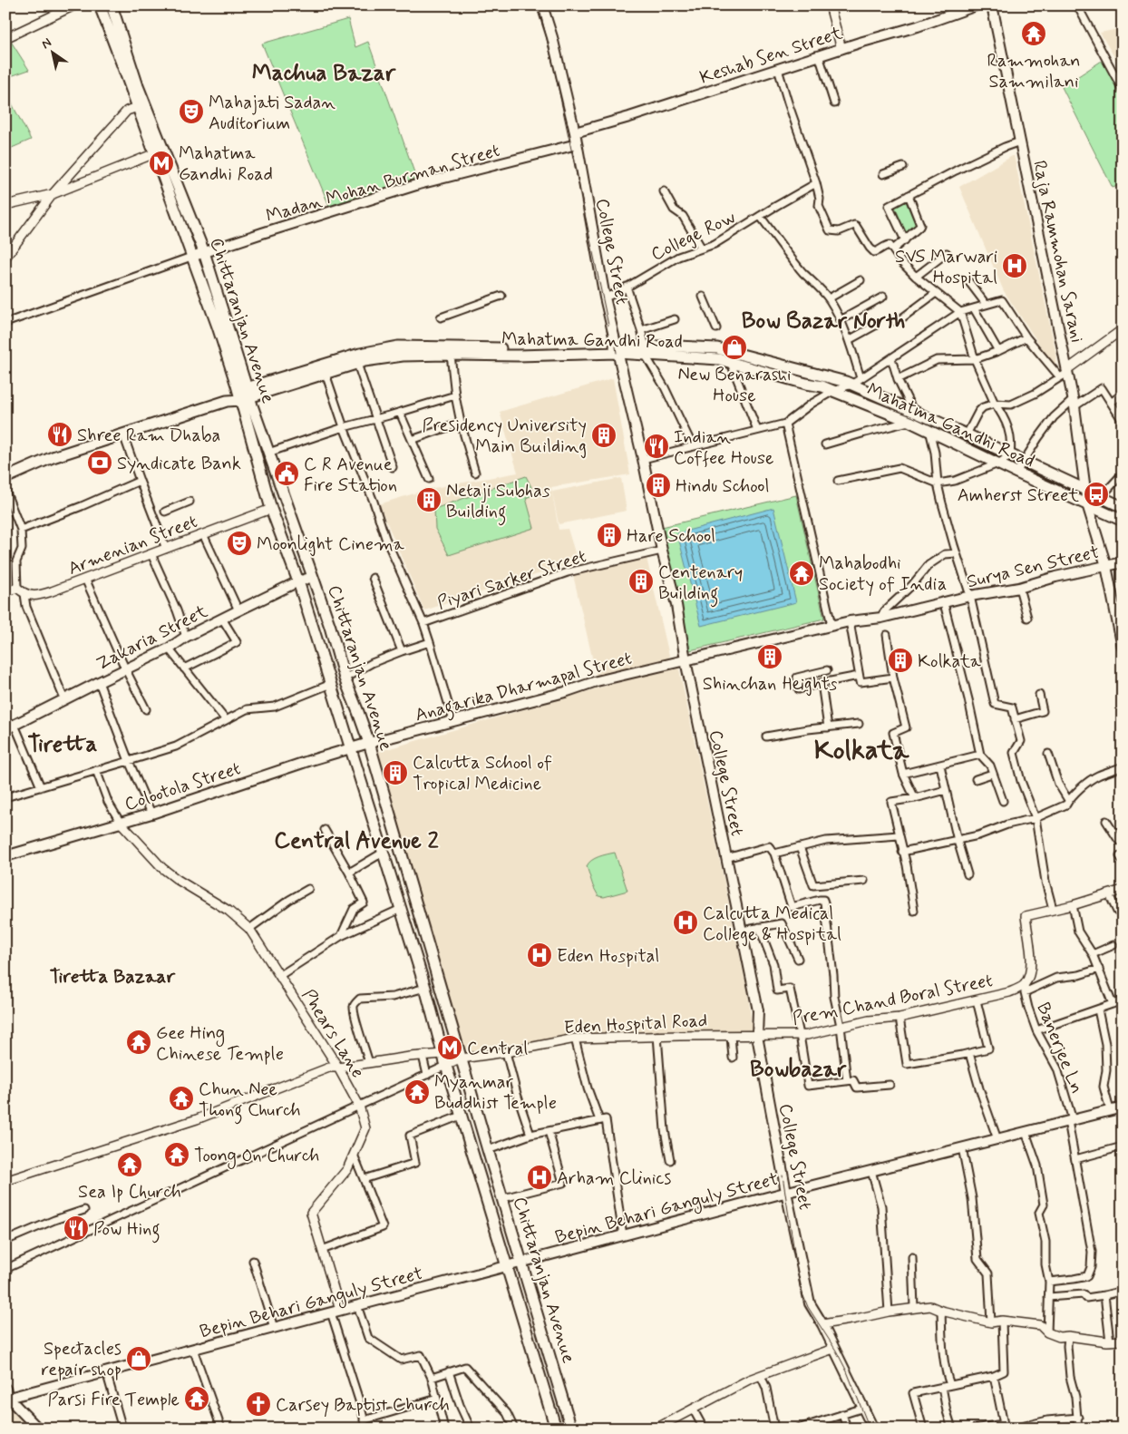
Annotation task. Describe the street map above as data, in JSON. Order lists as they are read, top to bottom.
{
  "streets": {
    "main road": [
      "Keshab Sen Street",
      "Madan Mohan Burman Street",
      "College Street",
      "Raja Rammohan Sarani",
      "Chittaranjan Avenue",
      "Mahatma Gandhi Road",
      "Surya Sen Street",
      "Zakaria Street",
      "Anagarika Dharmapal Street",
      "Colootola Street",
      "Bepin Behari Ganguly Street"
    ],
    "street": [
      "College Row",
      "Armenian Street",
      "Piyari Sarker Street",
      "Prem Chand Boral Street",
      "Eden Hospital Road",
      "Phears Lane",
      "Banerjee Ln"
    ]
  },
  "crossings": [
    ["Keshab Sen Street", "College Street"],
    ["Madan Mohan Burman Street", "College Street"],
    ["Madan Mohan Burman Street", "Chittaranjan Avenue"],
    ["College Row", "College Street"],
    ["College Street", "Mahatma Gandhi Road"],
    ["College Street", "Surya Sen Street"],
    ["College Street", "Piyari Sarker Street"],
    ["College Street", "Anagarika Dharmapal Street"],
    ["College Street", "Prem Chand Boral Street"],
    ["College Street", "Eden Hospital Road"],
    ["College Street", "Bepin Behari Ganguly Street"],
    ["Raja Rammohan Sarani", "Mahatma Gandhi Road"],
    ["Raja Rammohan Sarani", "Surya Sen Street"],
    ["Chittaranjan Avenue", "Mahatma Gandhi Road"],
    ["Chittaranjan Avenue", "Zakaria Street"],
    ["Chittaranjan Avenue", "Anagarika Dharmapal Street"],
    ["Chittaranjan Avenue", "Colootola Street"],
    ["Chittaranjan Avenue", "Eden Hospital Road"],
    ["Chittaranjan Avenue", "Bepin Behari Ganguly Street"],
    ["Surya Sen Street", "Anagarika Dharmapal Street"],
    ["Anagarika Dharmapal Street", "Colootola Street"],
    ["Colootola Street", "Phears Lane"],
    ["Prem Chand Boral Street", "Eden Hospital Road"],
    ["Prem Chand Boral Street", "Banerjee Ln"],
    ["Phears Lane", "Bepin Behari Ganguly Street"],
    ["Banerjee Ln", "Bepin Behari Ganguly Street"]
  ],
  "districts": [
    "Machua Bazar",
    "Bow Bazar North",
    "Tiretta",
    "Kolkata",
    "Central Avenue 2",
    "Tiretta Bazaar",
    "Bowbazar"
  ],
  "places": {
    "temple": [
      "Rammohan Sammilani",
      "Mahabodhi Society of India",
      "Gee Hing Chinese Temple",
      "Myanmar Buddhist Temple",
      "Chun Nee Thong Church",
      "Toong On Church",
      "Sea Ip Church",
      "Parsi Fire Temple"
    ],
    "theatre": ["Mahajati Sadan Auditorium", "Moonlight Cinema"],
    "metro station": ["Mahatma Gandhi Road", "Central"],
    "hospital": [
      "SVS Marwari Hospital",
      "Calcutta Medical College & Hospital",
      "Eden Hospital",
      "Arham Clinics"
    ],
    "shop": ["New Benarashi House", "Spectacles repair shop"],
    "restaurant": ["Shree Ram Dhaba", "Indian Coffee House", "Pow Hing"],
    "building": [
      "Presidency University Main Building",
      "Hindu School",
      "Netaji Subhas Building",
      "Hare School",
      "Centenary Building",
      "Shinchan Heights",
      "Kolkata",
      "Calcutta School of Tropical Medicine"
    ],
    "bank": ["Syndicate Bank"],
    "public building": ["C R Avenue Fire Station"],
    "bus stop": ["Amherst Street"],
    "church": ["Carsey Baptist Church"]
  },
  "north": "top left"
}
